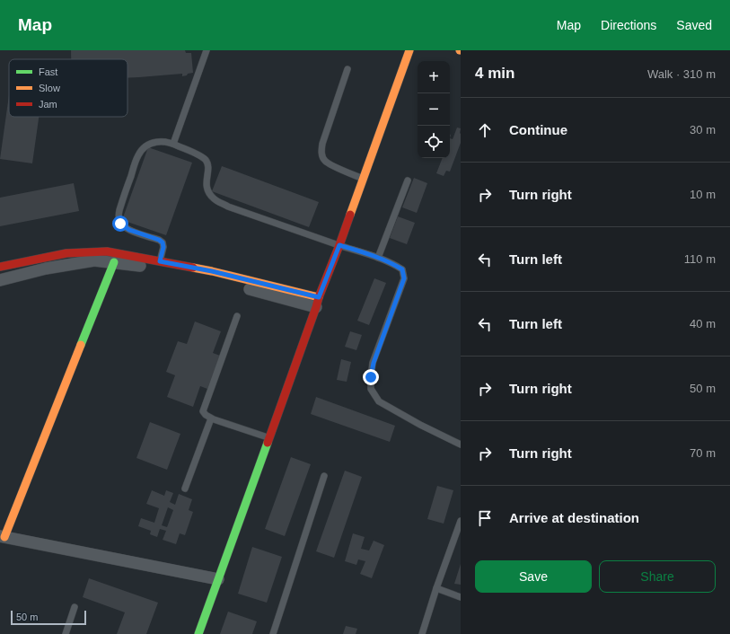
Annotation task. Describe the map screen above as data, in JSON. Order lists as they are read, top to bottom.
{
  "legend": ["Fast", "Slow", "Jam"],
  "scale_bar": "50 m",
  "page": {
    "header": "Map",
    "nav": ["Map", "Directions", "Saved"],
    "heading": ["4 min", "Walk · 310 m"],
    "map_buttons": ["+", "−"],
    "list": [
      ["Continue", "30 m"],
      ["Turn right", "10 m"],
      ["Turn left", "110 m"],
      ["Turn left", "40 m"],
      ["Turn right", "50 m"],
      ["Turn right", "70 m"],
      "Arrive at destination"
    ],
    "buttons": ["Save", "Share"],
    "scale": "50 m"
  }
}
